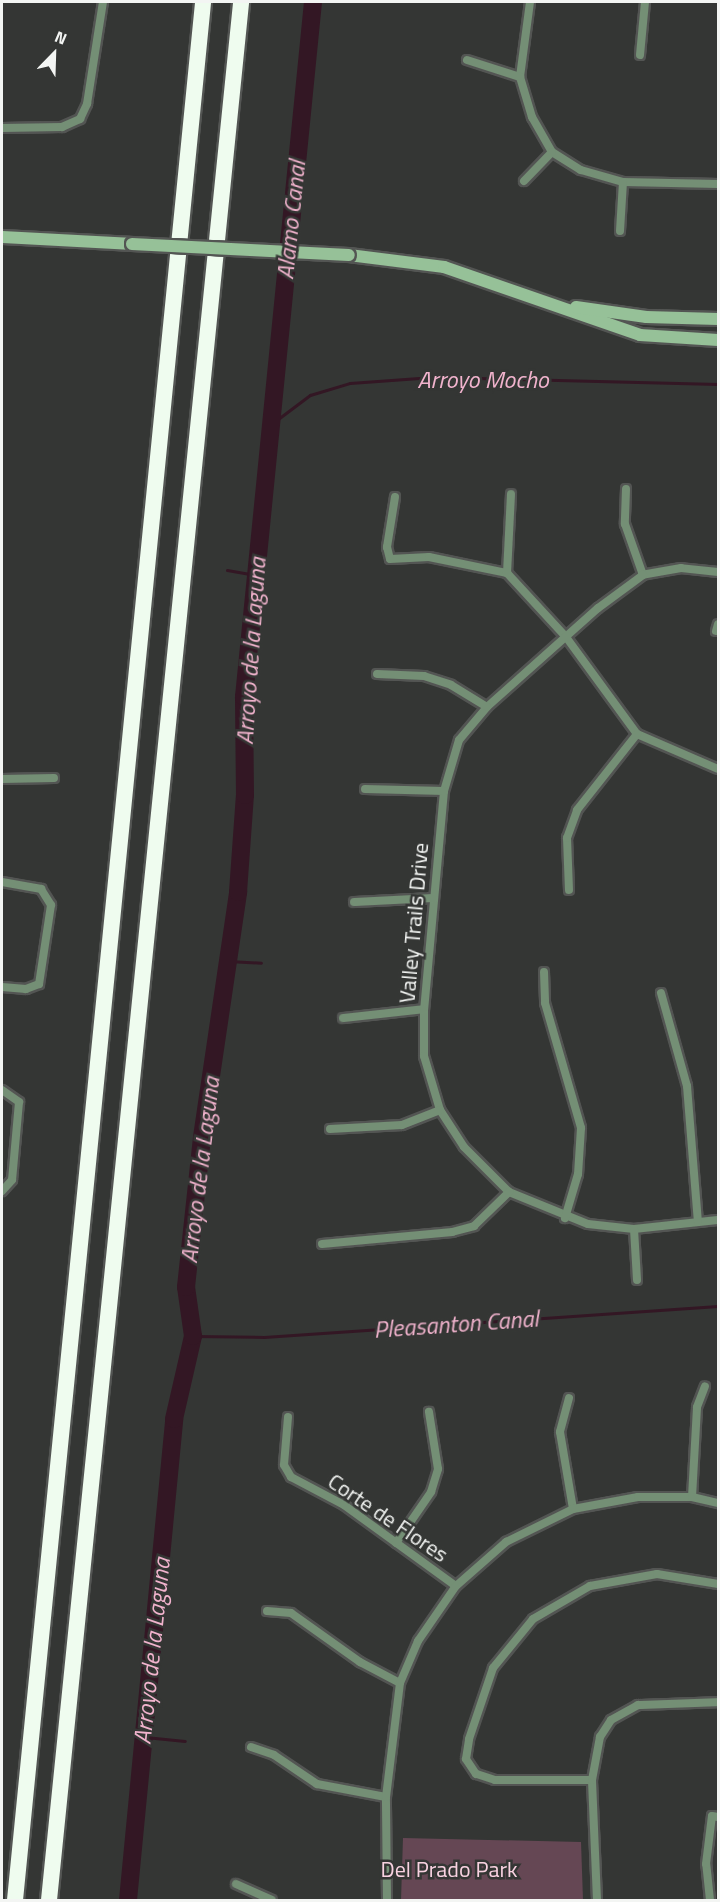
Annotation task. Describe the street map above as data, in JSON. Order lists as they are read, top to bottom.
{
  "streets": {
    "street": ["Valley Trails Drive", "Corte de Flores"]
  },
  "water": [
    "Alamo Canal",
    "Arroyo Mocho",
    "Arroyo de la Laguna",
    "Pleasanton Canal"
  ],
  "parks": ["Del Prado Park"],
  "north": "top right"
}
